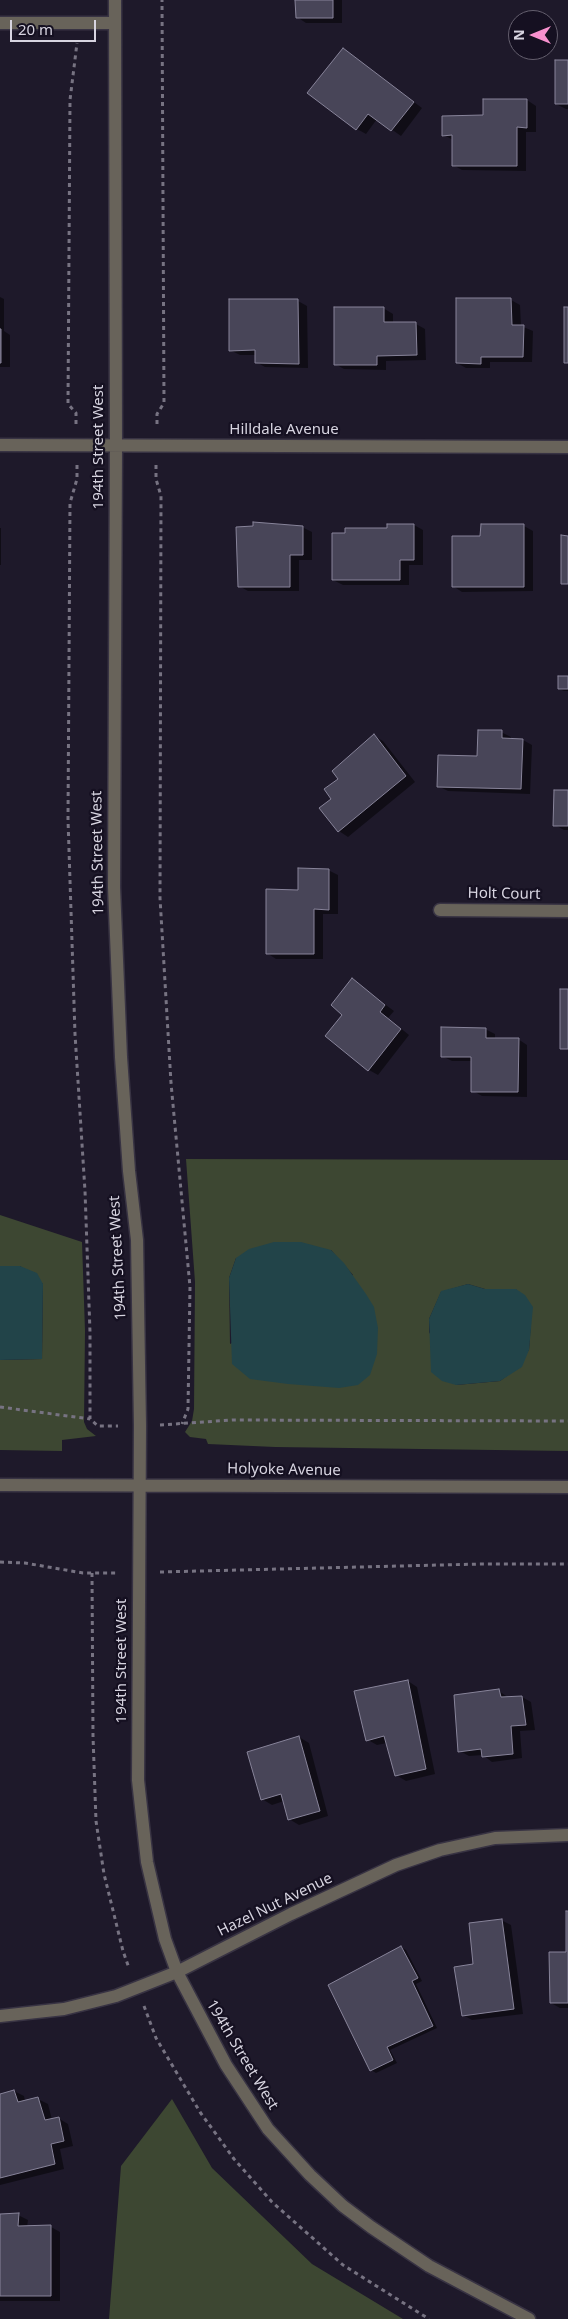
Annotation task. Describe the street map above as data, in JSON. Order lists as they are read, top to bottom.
{
  "streets": {
    "street": [
      "Hilldale Avenue",
      "194th Street West",
      "Holt Court",
      "Holyoke Avenue",
      "Hazel Nut Avenue"
    ]
  },
  "crossings": [
    ["Hilldale Avenue", "194th Street West"],
    ["194th Street West", "Holyoke Avenue"],
    ["194th Street West", "Hazel Nut Avenue"]
  ],
  "scale_bar": "20 m",
  "north": "left"
}
